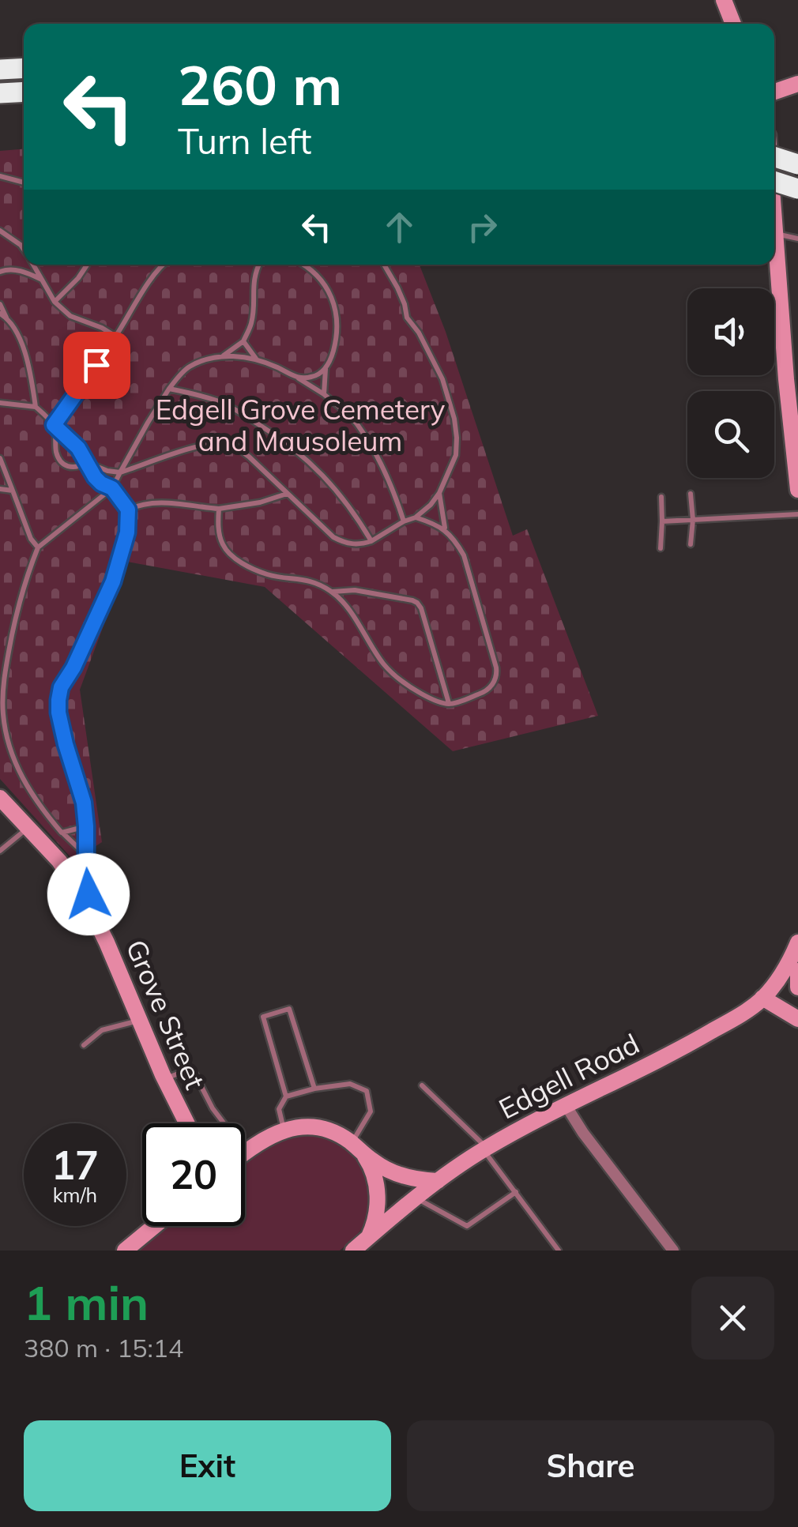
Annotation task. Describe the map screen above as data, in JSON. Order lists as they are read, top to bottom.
{
  "streets": {
    "main road": ["Grove Street", "Edgell Road"]
  },
  "parks": ["Edgell Grove Cemetery and Mausoleum"],
  "page": {
    "turn": ["260 m", "Turn left"],
    "speed": "17 km/h",
    "limit": "20",
    "heading": ["1 min", "380 m · 15:14"],
    "buttons": ["Exit", "Share"]
  }
}
